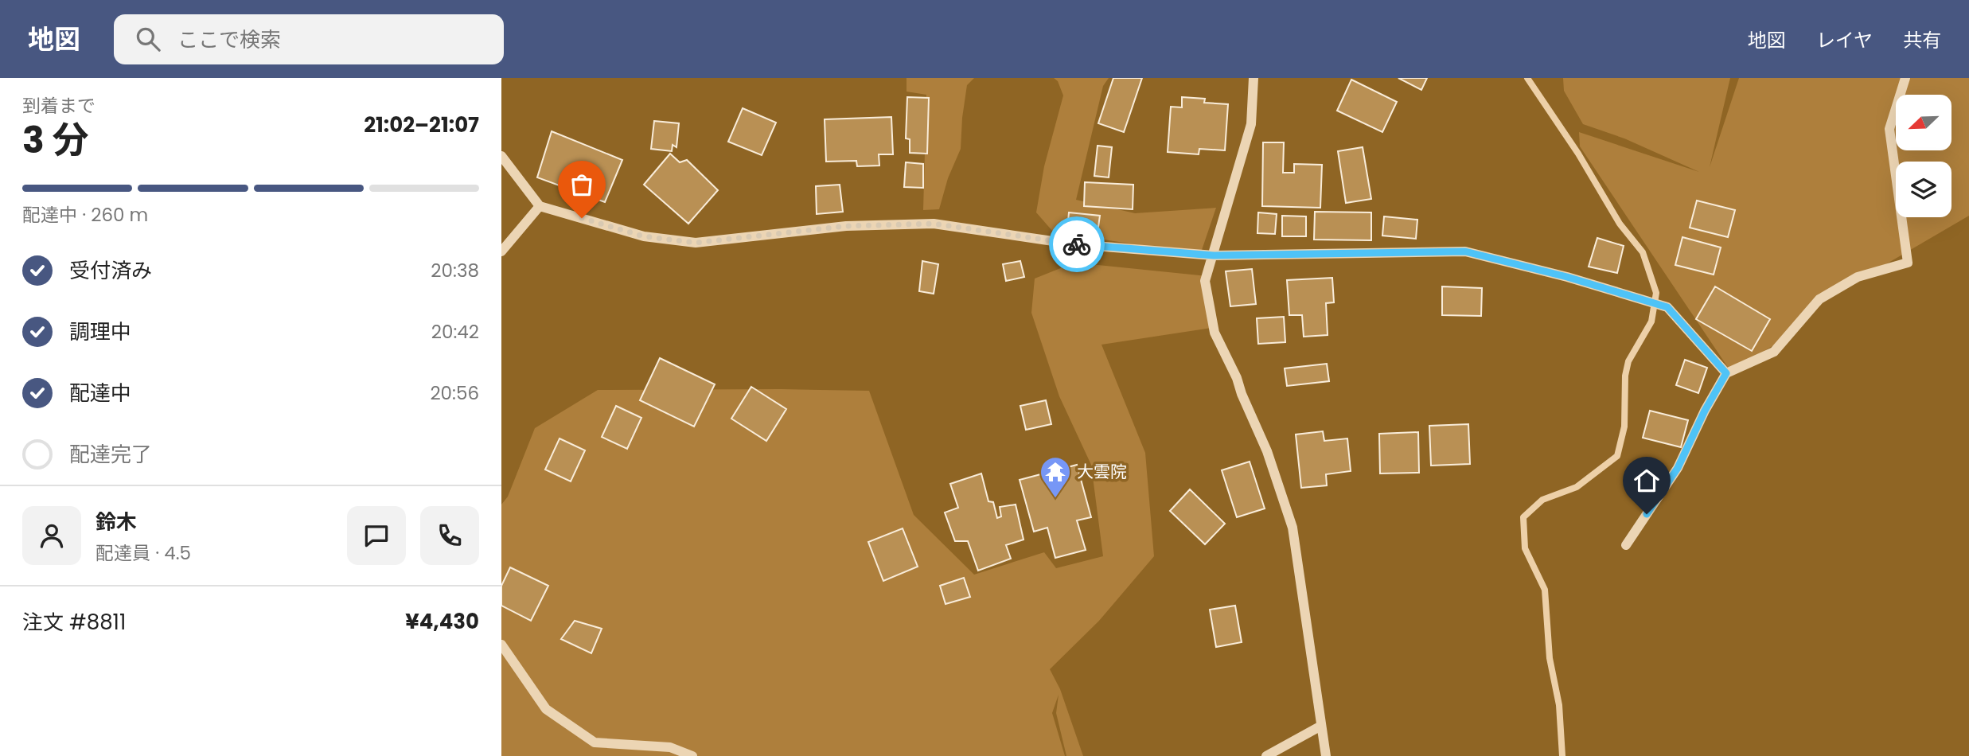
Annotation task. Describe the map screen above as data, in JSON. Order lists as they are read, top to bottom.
{
  "places": {
    "temple": ["大雲院"]
  },
  "north": "bottom left",
  "page": {
    "header": "地図",
    "search": "ここで検索",
    "nav": ["地図", "レイヤ", "共有"],
    "heading": ["3 分", "到着まで", "21:02–21:07"],
    "panel": [
      "鈴木",
      "配達員 · 4.5",
      "注文 #8811",
      "¥4,430"
    ],
    "bar": "配達中 · 260 m",
    "list": [
      ["受付済み", "20:38"],
      ["調理中", "20:42"],
      ["配達中", "20:56"],
      "配達完了"
    ]
  }
}
